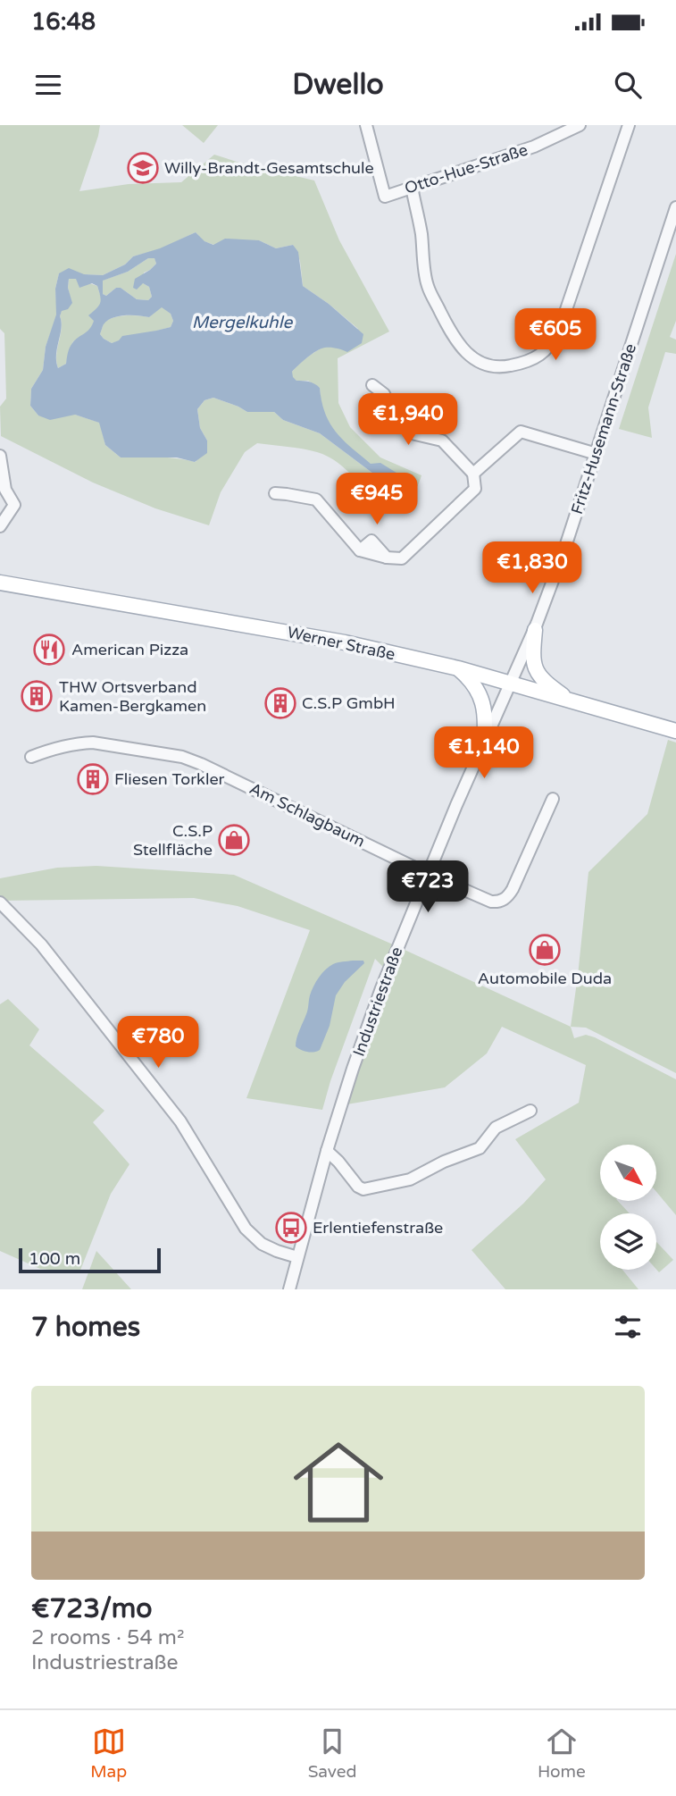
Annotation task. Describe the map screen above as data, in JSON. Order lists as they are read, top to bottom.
{
  "streets": {
    "main road": ["Werner Straße"],
    "street": [
      "Otto-Hue-Straße",
      "Fritz-Husemann-Straße",
      "Am Schlagbaum",
      "Industriestraße"
    ]
  },
  "crossings": [
    ["Fritz-Husemann-Straße", "Werner Straße"],
    ["Fritz-Husemann-Straße", "Industriestraße"],
    ["Werner Straße", "Industriestraße"],
    ["Am Schlagbaum", "Industriestraße"]
  ],
  "water": ["Mergelkuhle"],
  "places": {
    "school or university": ["Willy-Brandt-Gesamtschule"],
    "restaurant": ["American Pizza"],
    "building": ["THW Ortsverband Kamen-Bergkamen", "C.S.P GmbH", "Fliesen Torkler"],
    "shop": ["C.S.P Stellfläche", "Automobile Duda"],
    "bus stop": ["Erlentiefenstraße"]
  },
  "scale_bar": "100 m",
  "north": "bottom right",
  "page": {
    "status": "16:48",
    "header": "Dwello",
    "price": [
      "€605",
      "€1,940",
      "€945",
      "€1,830",
      "€1,140",
      "€723",
      "€780"
    ],
    "scale": "100 m",
    "heading": "7 homes",
    "list": [
      {
        "name": "€723/mo",
        "note": "2 rooms · 54 m² · Industriestraße"
      }
    ],
    "tabs": ["Map", "Saved", "Home"]
  }
}
